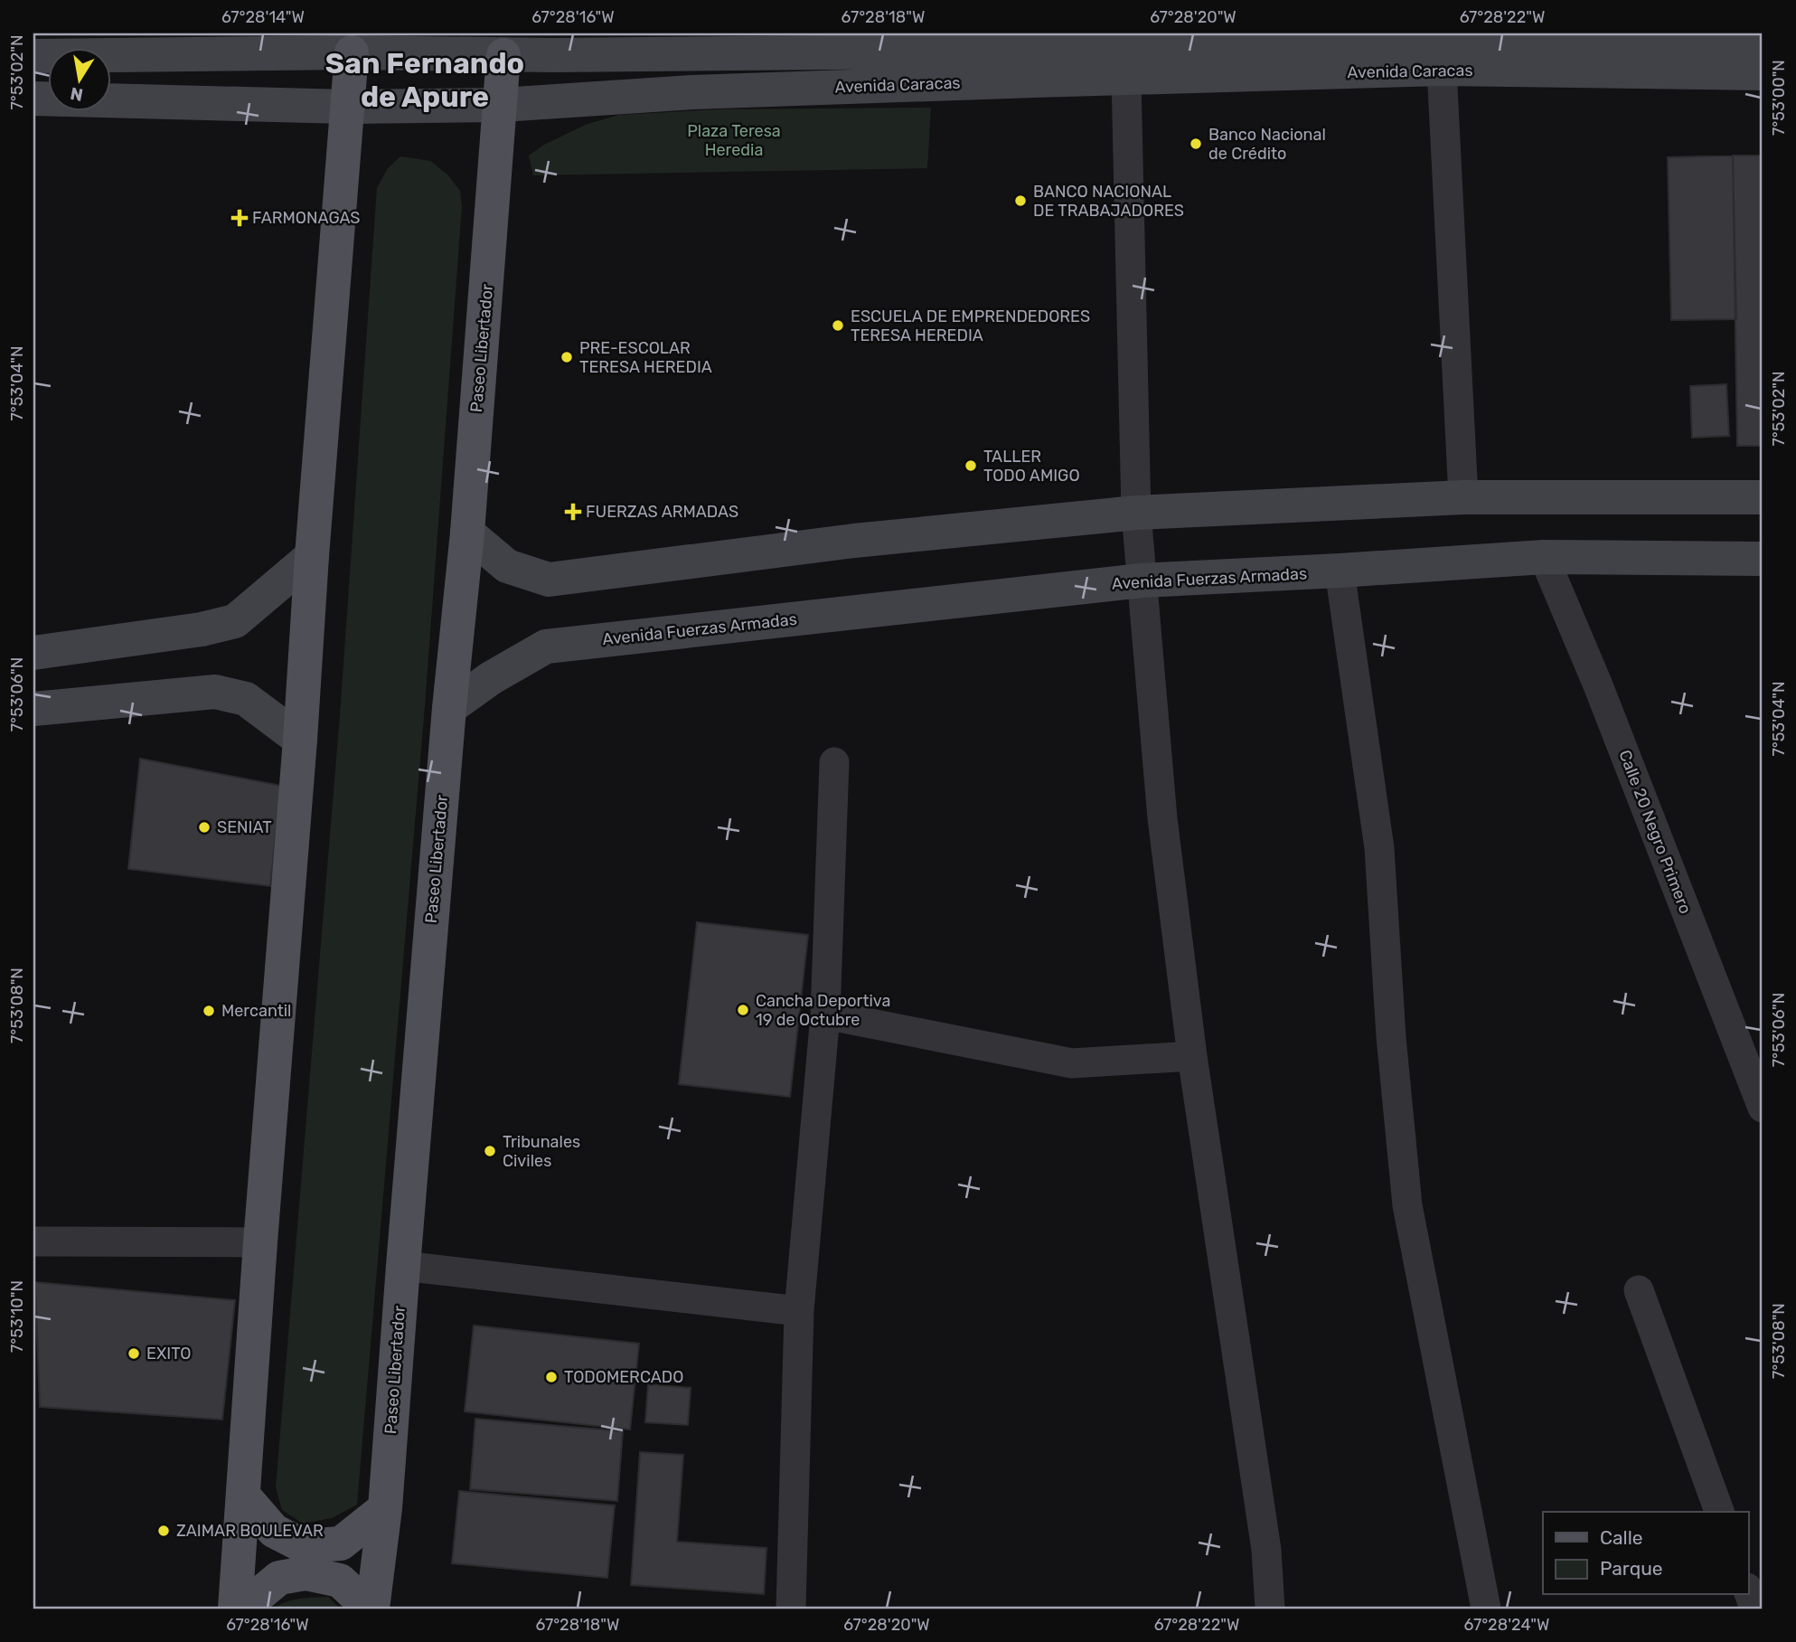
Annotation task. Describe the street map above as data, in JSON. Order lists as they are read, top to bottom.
{
  "streets": {
    "main road": ["Avenida Caracas", "Paseo Libertador", "Avenida Fuerzas Armadas"],
    "street": ["Calle 20 Negro Primero"]
  },
  "crossings": [
    ["Avenida Caracas", "Paseo Libertador"],
    ["Paseo Libertador", "Avenida Fuerzas Armadas"],
    ["Avenida Fuerzas Armadas", "Calle 20 Negro Primero"]
  ],
  "districts": ["San Fernando de Apure"],
  "parks": ["Plaza Teresa Heredia"],
  "places": {
    "other": [
      "Banco Nacional de Crédito",
      "BANCO NACIONAL DE TRABAJADORES",
      "ESCUELA DE EMPRENDEDORES TERESA HEREDIA",
      "PRE-ESCOLAR TERESA HEREDIA",
      "TALLER TODO AMIGO",
      "SENIAT",
      "Cancha Deportiva 19 de Octubre",
      "Mercantil",
      "Tribunales Civiles",
      "EXITO",
      "TODOMERCADO",
      "ZAIMAR BOULEVAR"
    ],
    "health": ["FARMONAGAS", "FUERZAS ARMADAS"]
  },
  "legend": ["Calle", "Parque"],
  "north": "bottom",
  "coordinates": [
    "67°28'14\"W",
    "67°28'16\"W",
    "67°28'18\"W",
    "67°28'20\"W",
    "67°28'22\"W",
    "7°53'02\"N",
    "7°53'00\"N",
    "7°53'04\"N",
    "7°53'06\"N",
    "7°53'08\"N",
    "7°53'10\"N",
    "67°28'24\"W"
  ]
}
